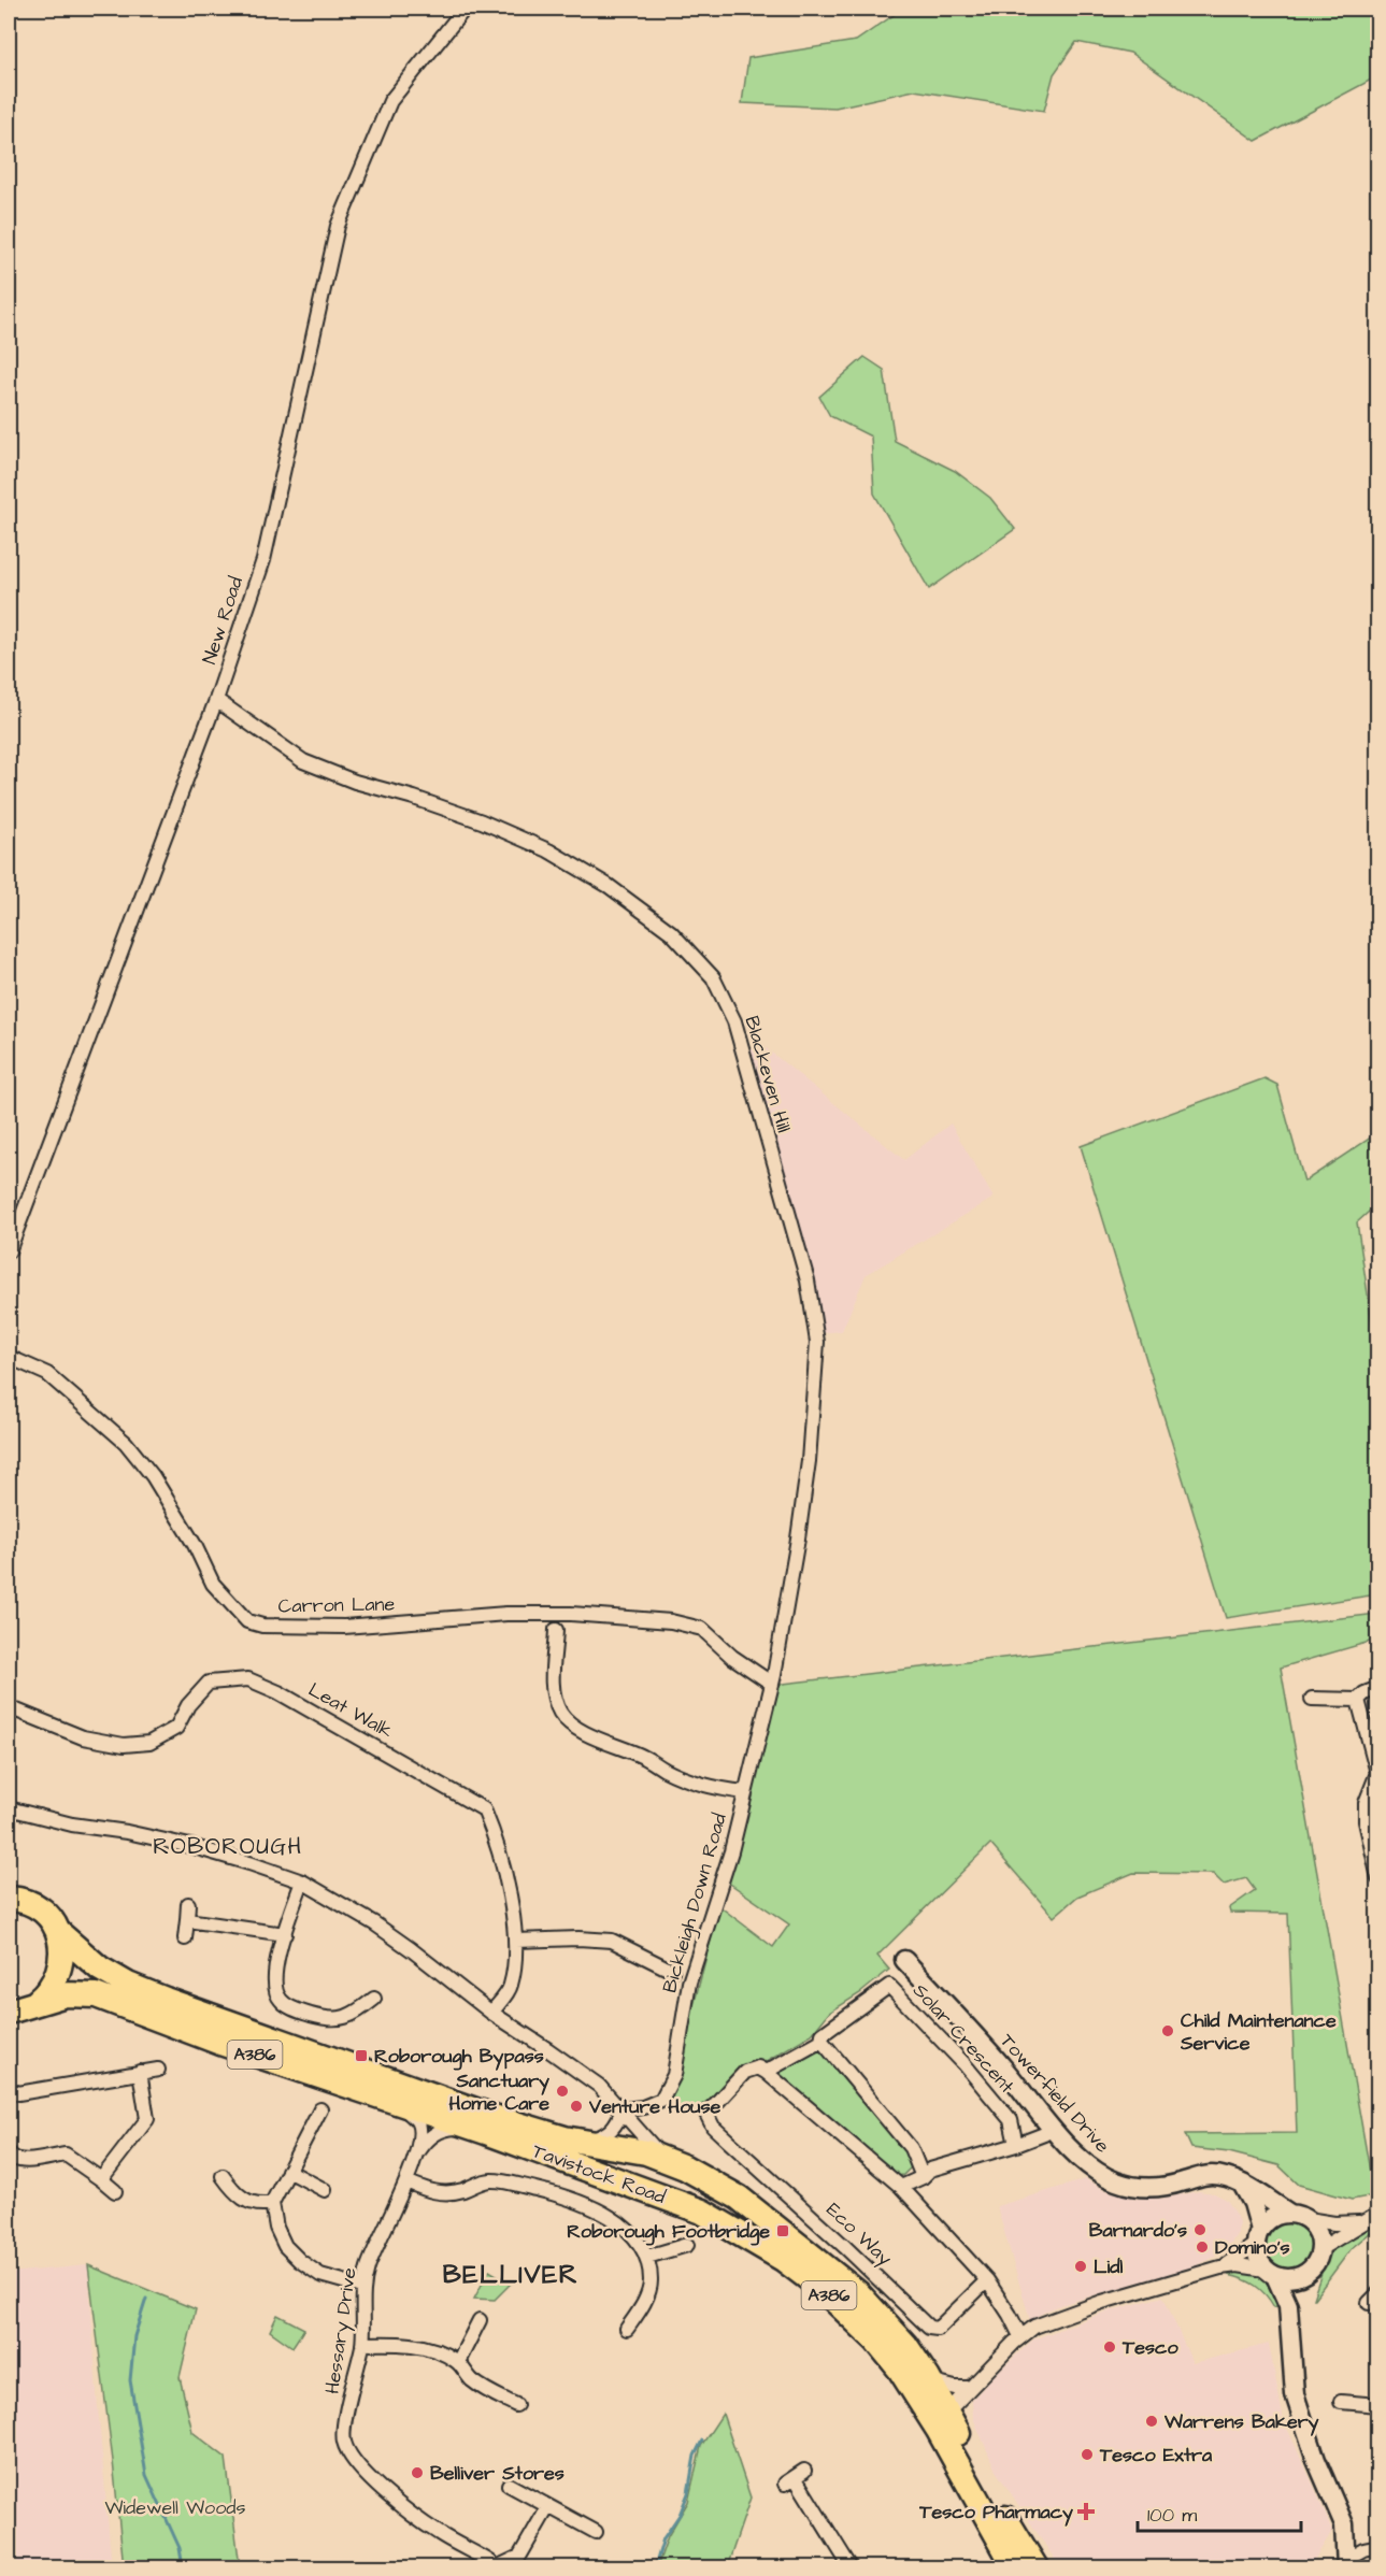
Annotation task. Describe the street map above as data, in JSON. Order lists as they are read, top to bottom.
{
  "streets": {
    "highway": ["A386", "Tavistock Road"],
    "street": [
      "New Road",
      "Blackeven Hill",
      "Carron Lane",
      "Leat Walk",
      "Bickleigh Down Road",
      "Solar Crescent",
      "Towerfield Drive",
      "Eco Way",
      "Hessary Drive"
    ]
  },
  "crossings": [
    ["New Road", "Blackeven Hill"],
    ["Blackeven Hill", "Carron Lane"],
    ["Blackeven Hill", "Bickleigh Down Road"],
    ["Carron Lane", "Bickleigh Down Road"],
    ["Leat Walk", "Tavistock Road"],
    ["Bickleigh Down Road", "Tavistock Road"],
    ["Tavistock Road", "Hessary Drive"]
  ],
  "districts": ["ROBOROUGH", "BELLIVER"],
  "parks": ["Widewell Woods"],
  "places": {
    "other": [
      "Child Maintenance Service",
      "Sanctuary Home Care",
      "Venture House",
      "Barnardo's",
      "Domino's",
      "Lidl",
      "Tesco",
      "Warrens Bakery",
      "Tesco Extra",
      "Belliver Stores"
    ],
    "transit": ["Roborough Bypass", "Roborough Footbridge"],
    "health": ["Tesco Pharmacy"]
  },
  "scale_bar": "100 m"
}
